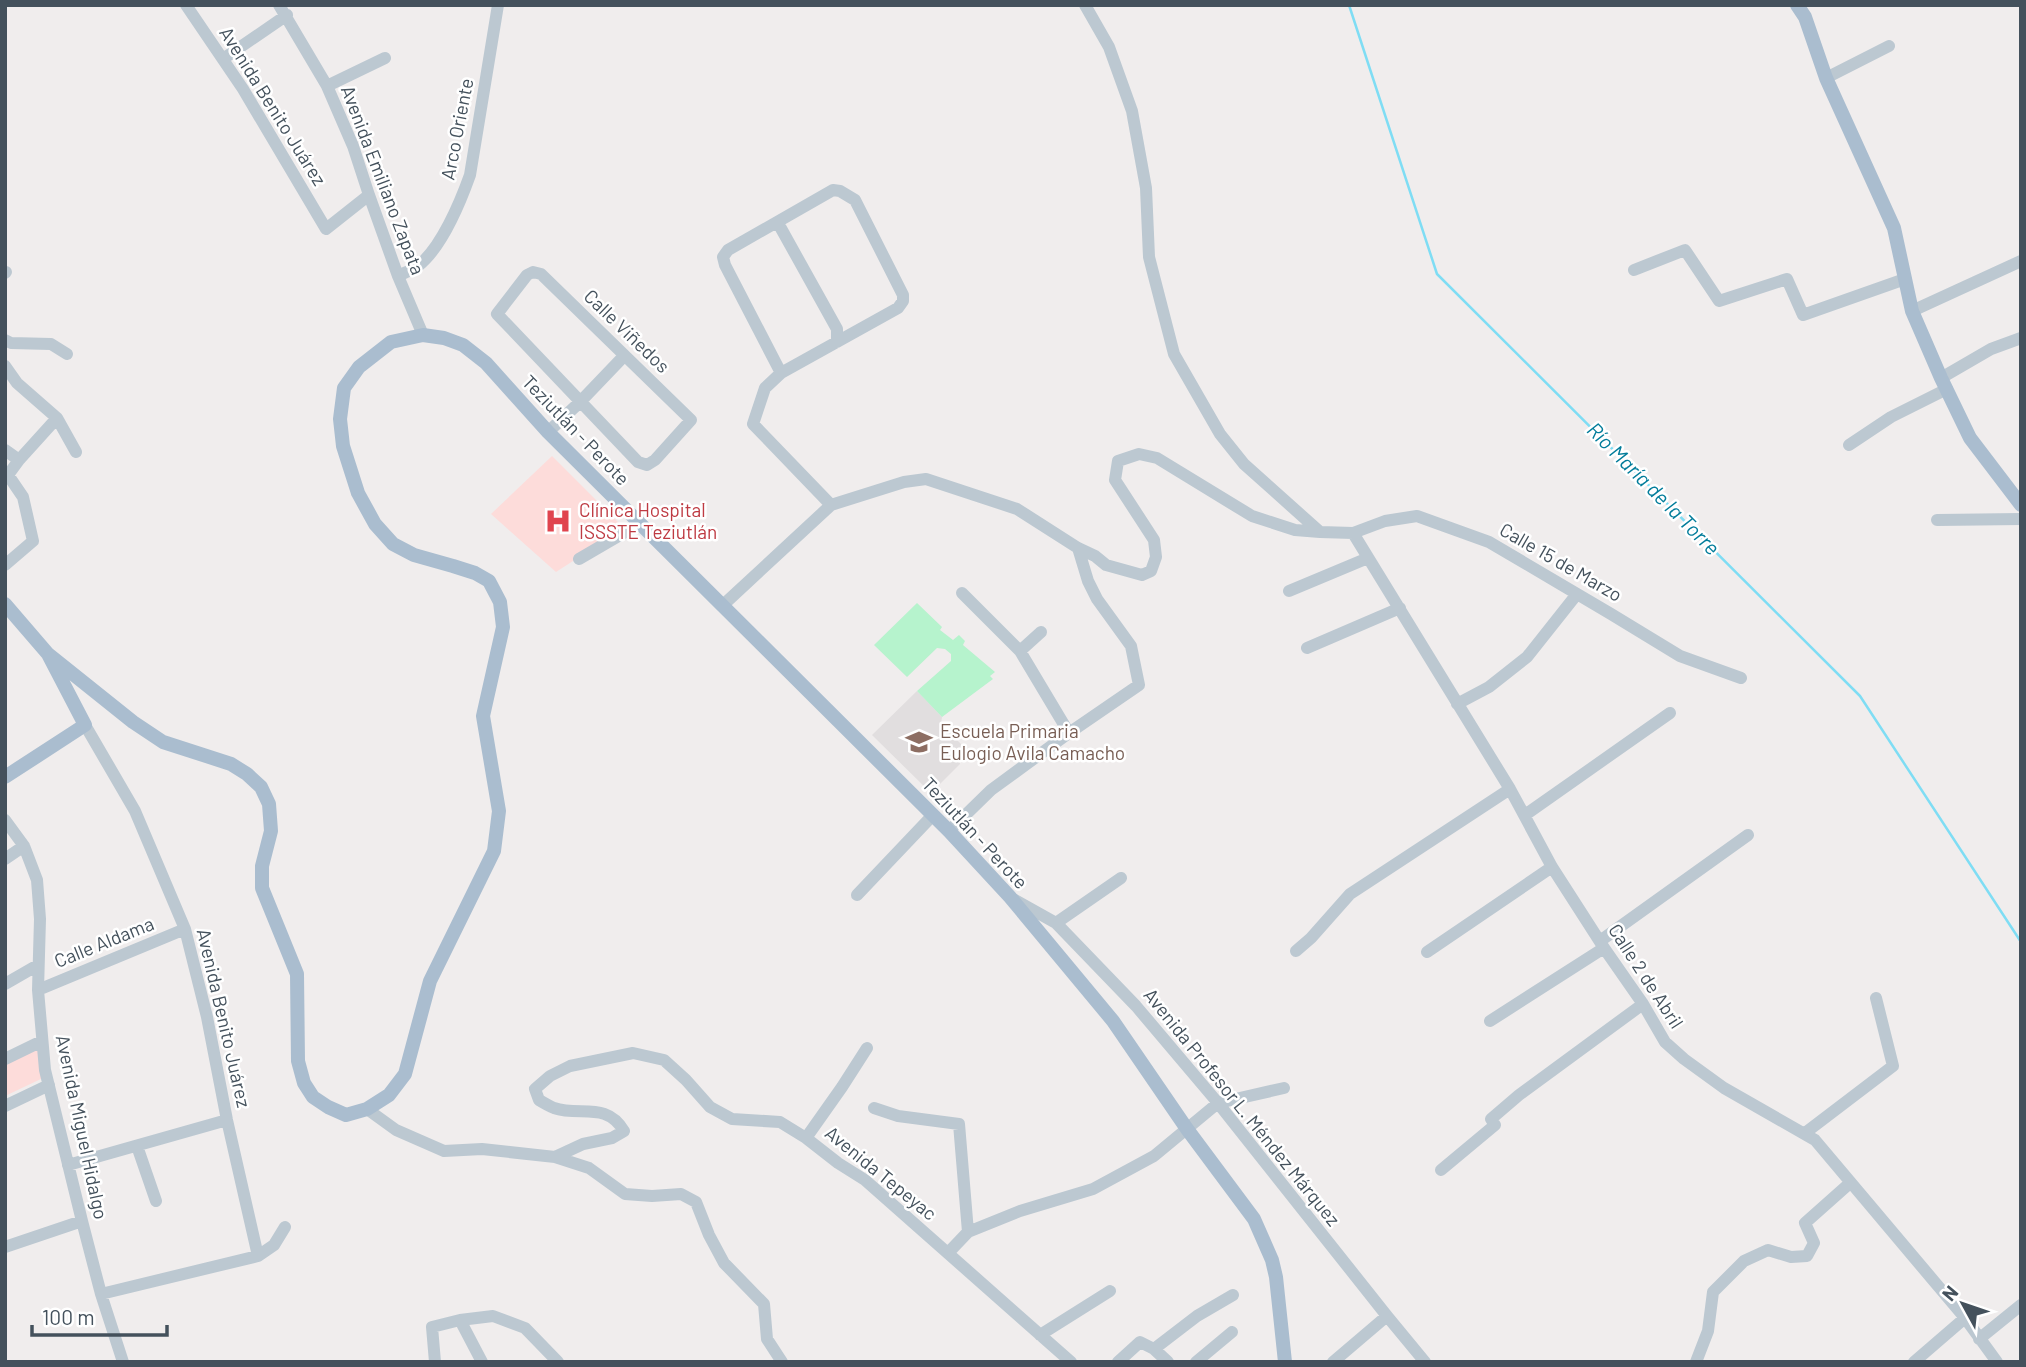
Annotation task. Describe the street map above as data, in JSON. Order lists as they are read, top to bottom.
{
  "streets": {
    "main road": ["Avenida Benito Juárez", "Teziutlán - Perote"],
    "street": [
      "Arco Oriente",
      "Avenida Emiliano Zapata",
      "Calle Viñedos",
      "Calle 15 de Marzo",
      "Calle Aldama",
      "Calle 2 de Abril",
      "Avenida Profesor L. Méndez Márquez",
      "Avenida Miguel Hidalgo",
      "Avenida Tepeyac"
    ]
  },
  "crossings": [
    ["Avenida Benito Juárez", "Avenida Emiliano Zapata"],
    ["Avenida Benito Juárez", "Calle Aldama"],
    ["Arco Oriente", "Avenida Emiliano Zapata"],
    ["Avenida Emiliano Zapata", "Teziutlán - Perote"],
    ["Teziutlán - Perote", "Avenida Profesor L. Méndez Márquez"],
    ["Calle 15 de Marzo", "Calle 2 de Abril"],
    ["Calle Aldama", "Avenida Miguel Hidalgo"]
  ],
  "water": ["Río María de la Torre"],
  "places": {
    "hospital": ["Clínica Hospital ISSSTE Teziutlán"],
    "school or university": ["Escuela Primaria Eulogio Avila Camacho"]
  },
  "scale_bar": "100 m",
  "north": "top left"
}
